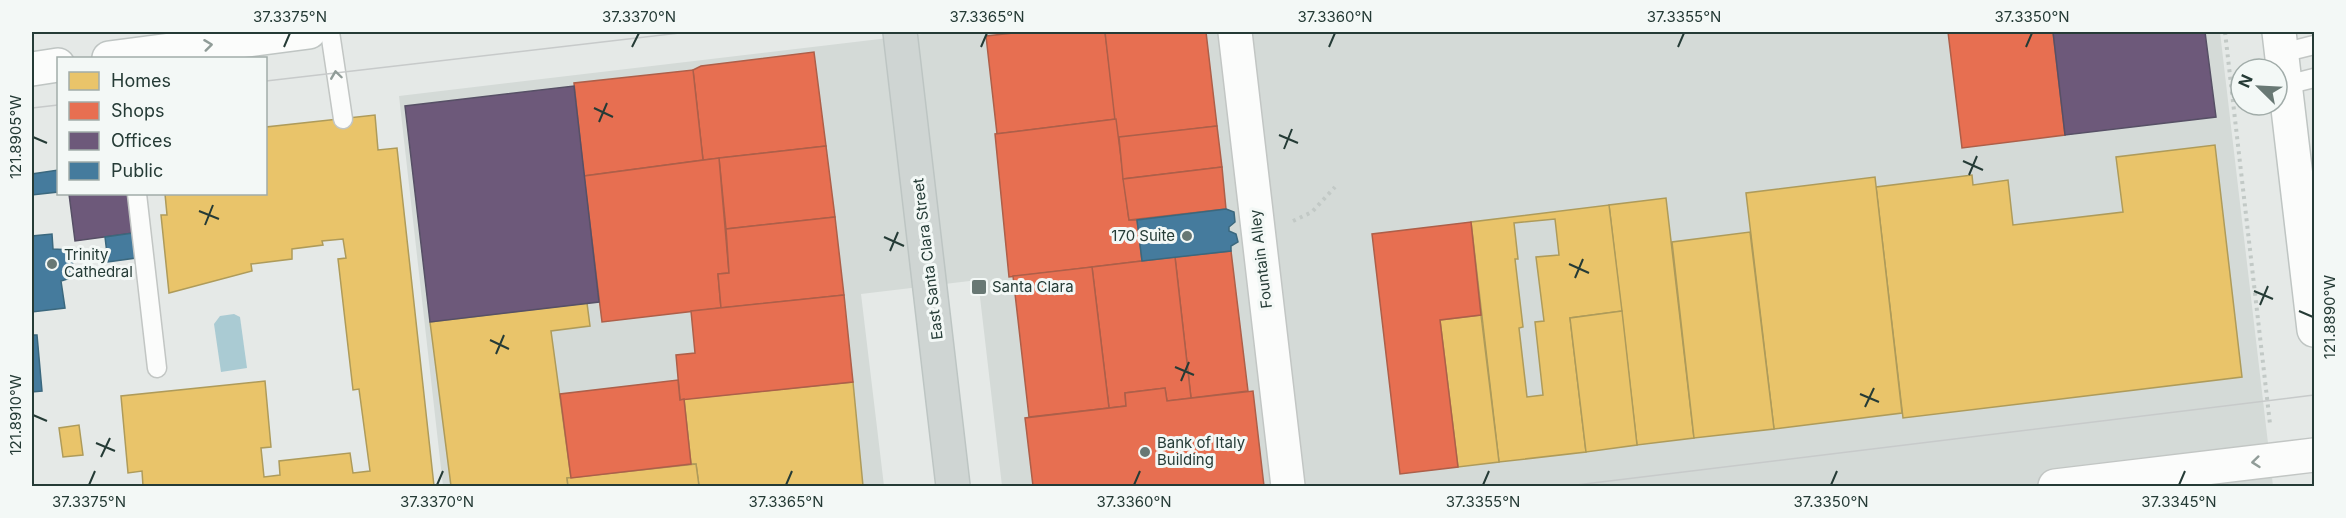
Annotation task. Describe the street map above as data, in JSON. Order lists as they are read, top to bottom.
{
  "streets": {
    "main road": ["East Santa Clara Street"],
    "street": ["Fountain Alley"]
  },
  "places": {
    "other": ["170 Suite", "Trinity Cathedral", "Bank of Italy Building"],
    "transit": ["Santa Clara"]
  },
  "legend": [
    "Homes",
    "Shops",
    "Offices",
    "Public"
  ],
  "north": "top left",
  "coordinates": [
    "37.3375°N",
    "37.3370°N",
    "37.3365°N",
    "37.3360°N",
    "37.3355°N",
    "37.3350°N",
    "121.8905°W",
    "121.8890°W",
    "121.8910°W",
    "37.3345°N"
  ]
}
